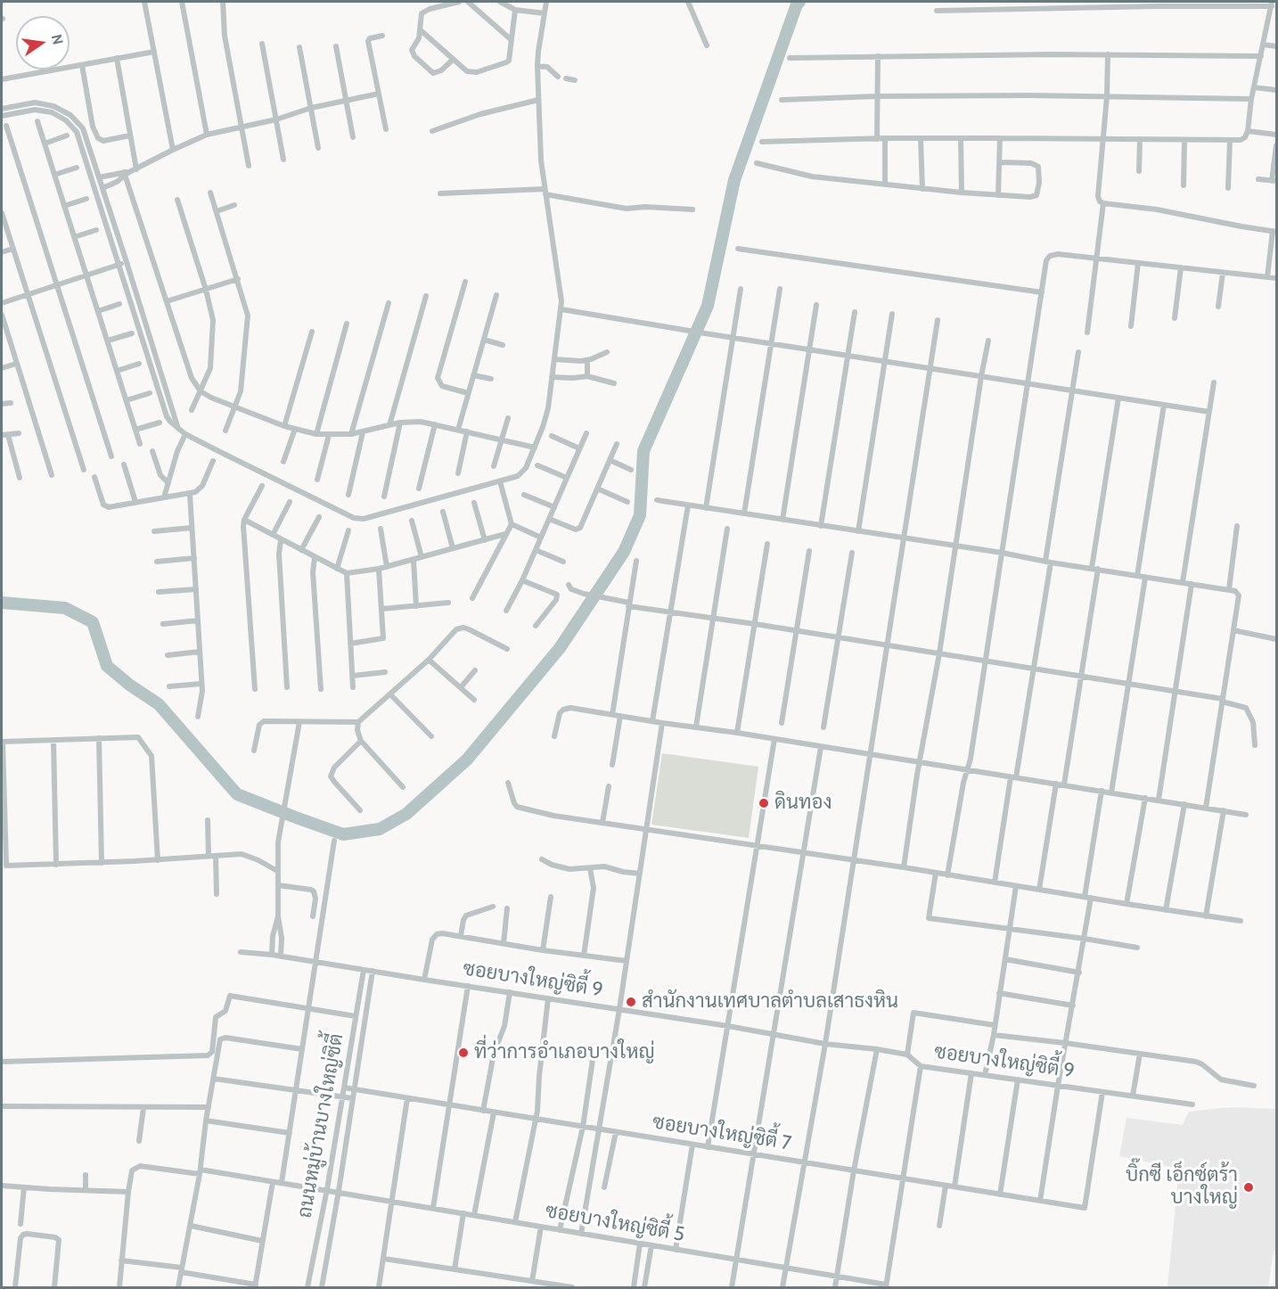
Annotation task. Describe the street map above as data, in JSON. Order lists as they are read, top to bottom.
{
  "streets": {
    "street": [
      "ซอยบางใหญ่ซิตี้ 9",
      "ถนนหมู่บ้านบางใหญ่ซิตี้",
      "ซอยบางใหญ่ซิตี้ 7",
      "ซอยบางใหญ่ซิตี้ 5"
    ]
  },
  "crossings": [
    ["ซอยบางใหญ่ซิตี้ 9", "ถนนหมู่บ้านบางใหญ่ซิตี้"],
    ["ซอยบางใหญ่ซิตี้ 9", "ซอยบางใหญ่ซิตี้ 7"],
    ["ถนนหมู่บ้านบางใหญ่ซิตี้", "ซอยบางใหญ่ซิตี้ 7"],
    ["ถนนหมู่บ้านบางใหญ่ซิตี้", "ซอยบางใหญ่ซิตี้ 5"]
  ],
  "places": [
    "ดินทอง",
    "สำนักงานเทศบาลตำบลเสาธงหิน",
    "ที่ว่าการอำเภอบางใหญ่",
    "บิ๊กซี เอ็กซ์ตร้า บางใหญ่"
  ],
  "north": "right"
}
